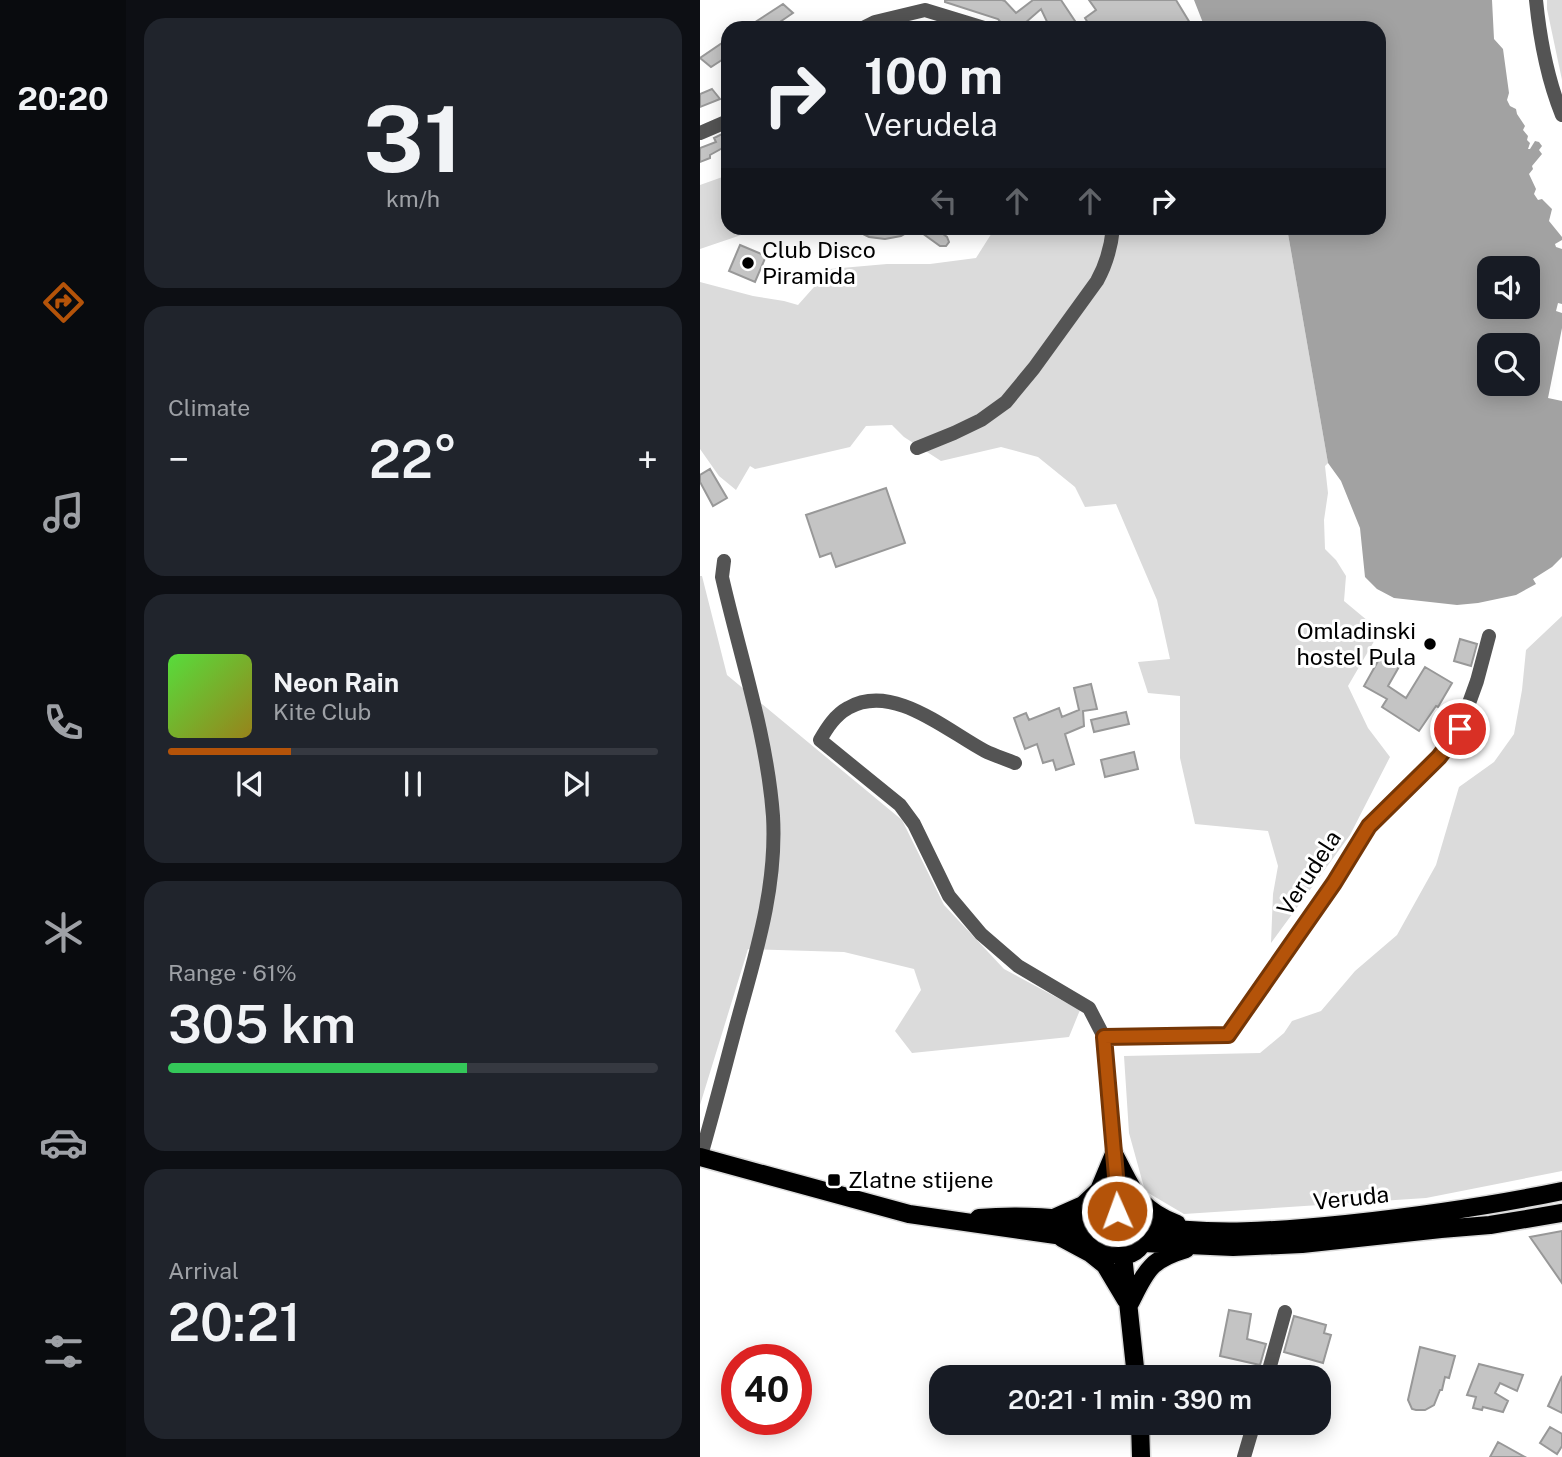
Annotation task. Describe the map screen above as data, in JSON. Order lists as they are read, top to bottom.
{
  "streets": {
    "main road": ["Veruda"],
    "street": ["Verudela"]
  },
  "places": {
    "other": ["Club Disco Piramida", "Omladinski hostel Pula"],
    "transit": ["Zlatne stijene"]
  },
  "page": {
    "tabs": "20:20",
    "tile": [
      ["31", "km/h"],
      "Climate",
      ["Range · 61%", "305 km"],
      ["Arrival", "20:21"]
    ],
    "turn": ["100 m", "Verudela"],
    "heat": ["−", "22°", "+"],
    "song": ["Neon Rain", "Kite Club"],
    "limit": "40",
    "trip": "20:21 · 1 min · 390 m"
  }
}
